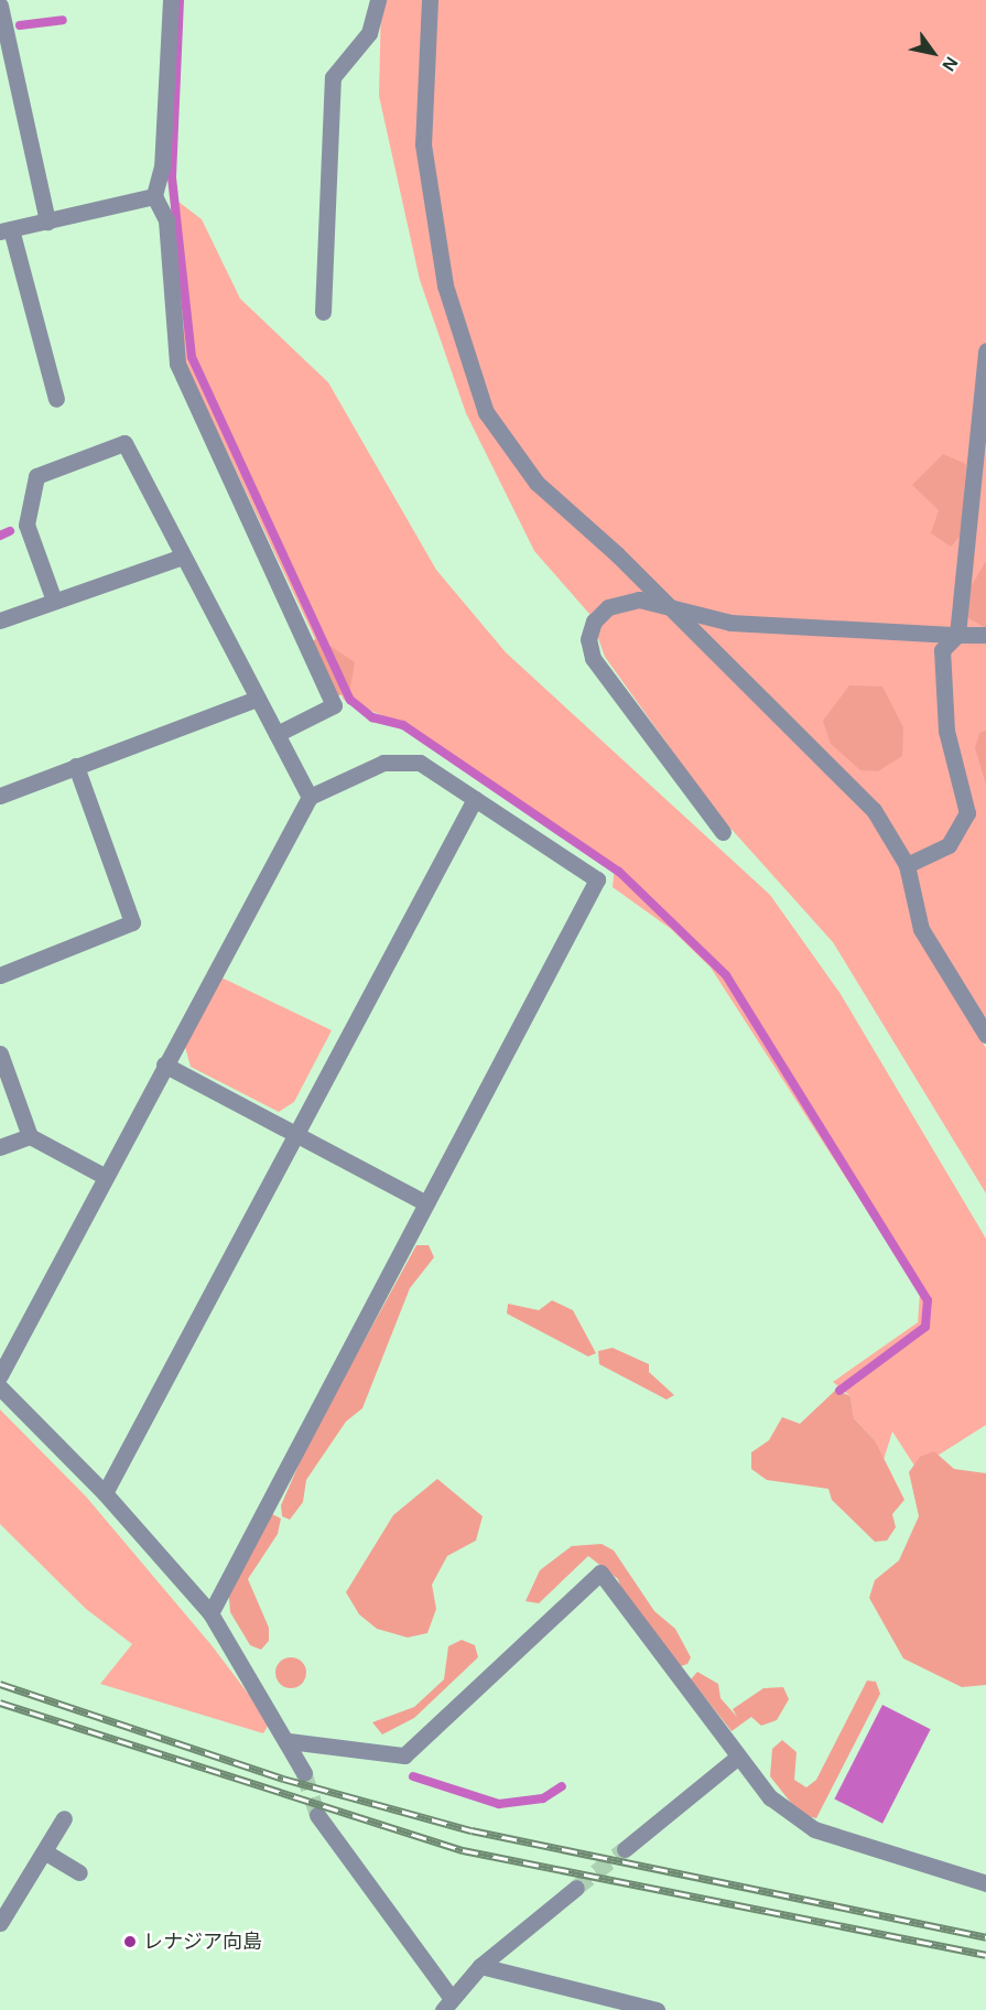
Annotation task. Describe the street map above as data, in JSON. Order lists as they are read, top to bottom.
{
  "places": ["レナジア向島"],
  "north": "bottom right"
}
